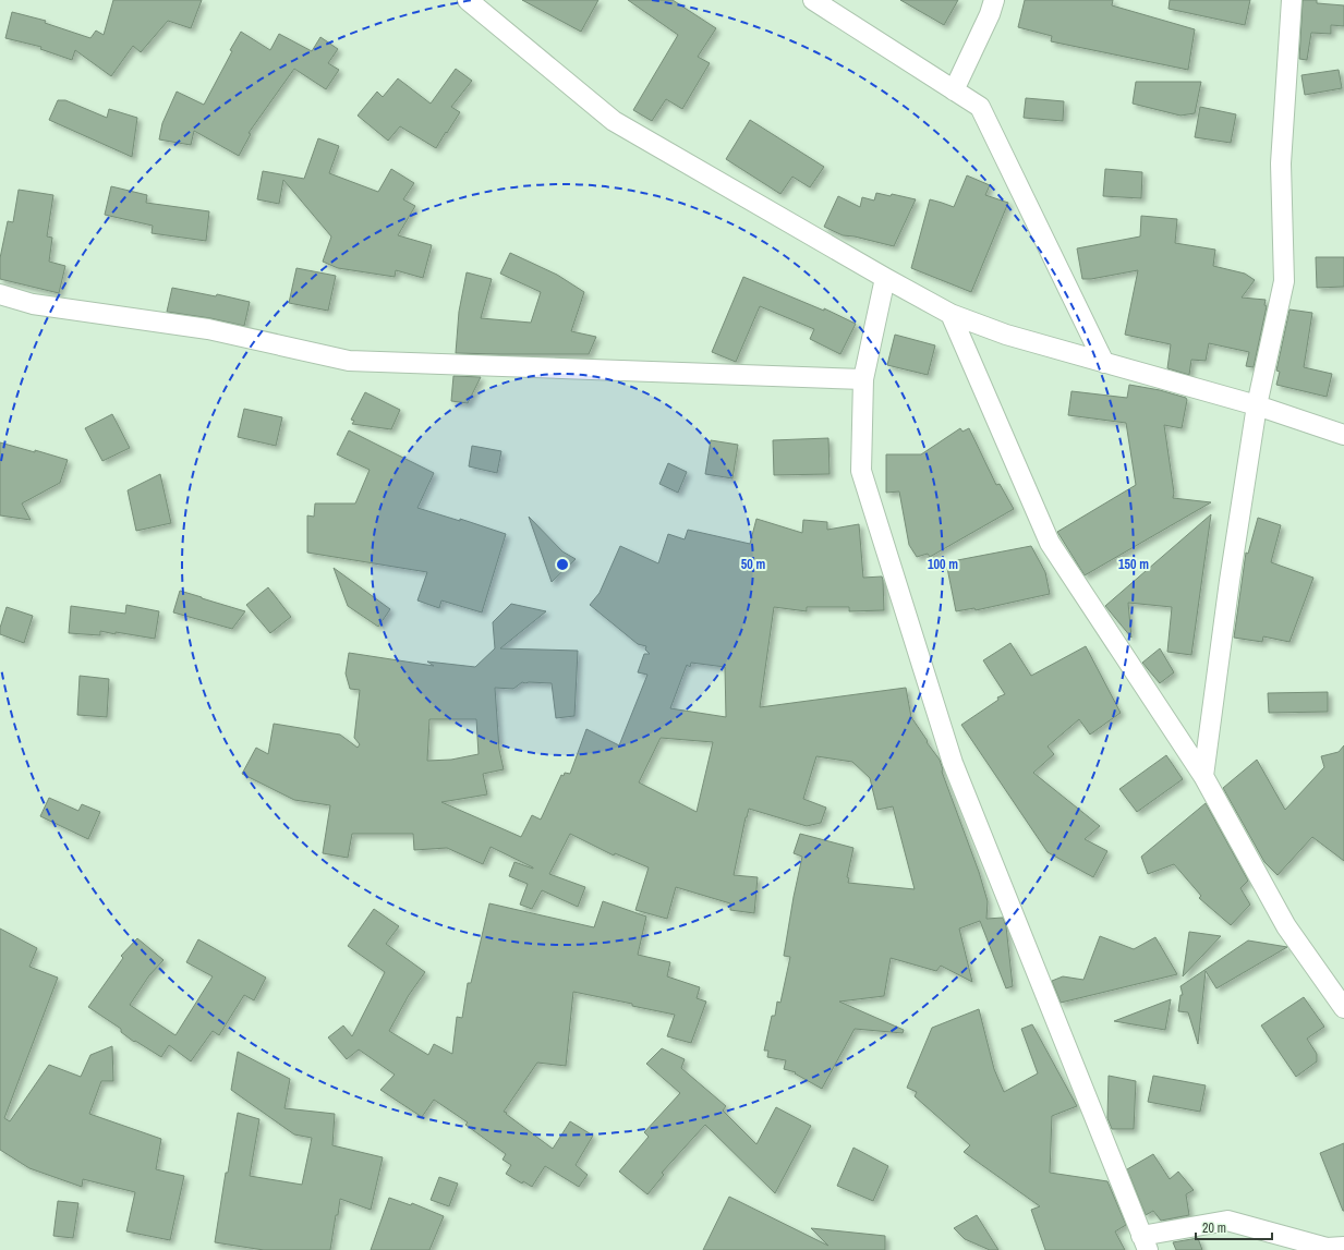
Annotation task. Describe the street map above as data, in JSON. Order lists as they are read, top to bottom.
{
  "scale_bar": "20 m",
  "rings": ["50 m", "100 m", "150 m"]
}
